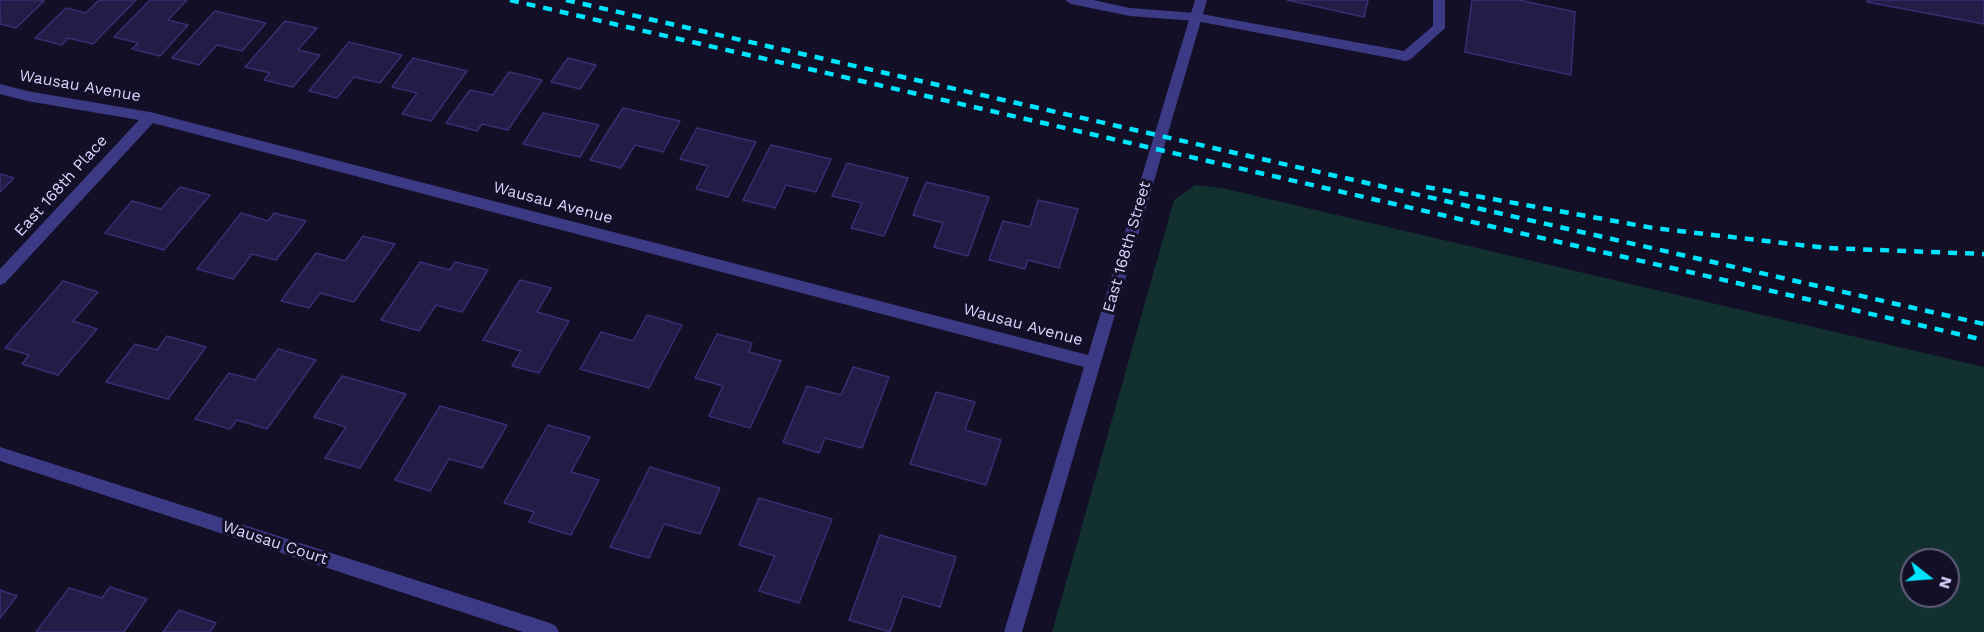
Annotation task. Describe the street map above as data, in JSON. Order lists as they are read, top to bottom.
{
  "streets": {
    "street": [
      "Wausau Avenue",
      "East 168th Place",
      "East 168th Street",
      "Wausau Court"
    ]
  },
  "crossings": [
    ["Wausau Avenue", "East 168th Place"],
    ["Wausau Avenue", "East 168th Street"]
  ],
  "north": "right"
}
